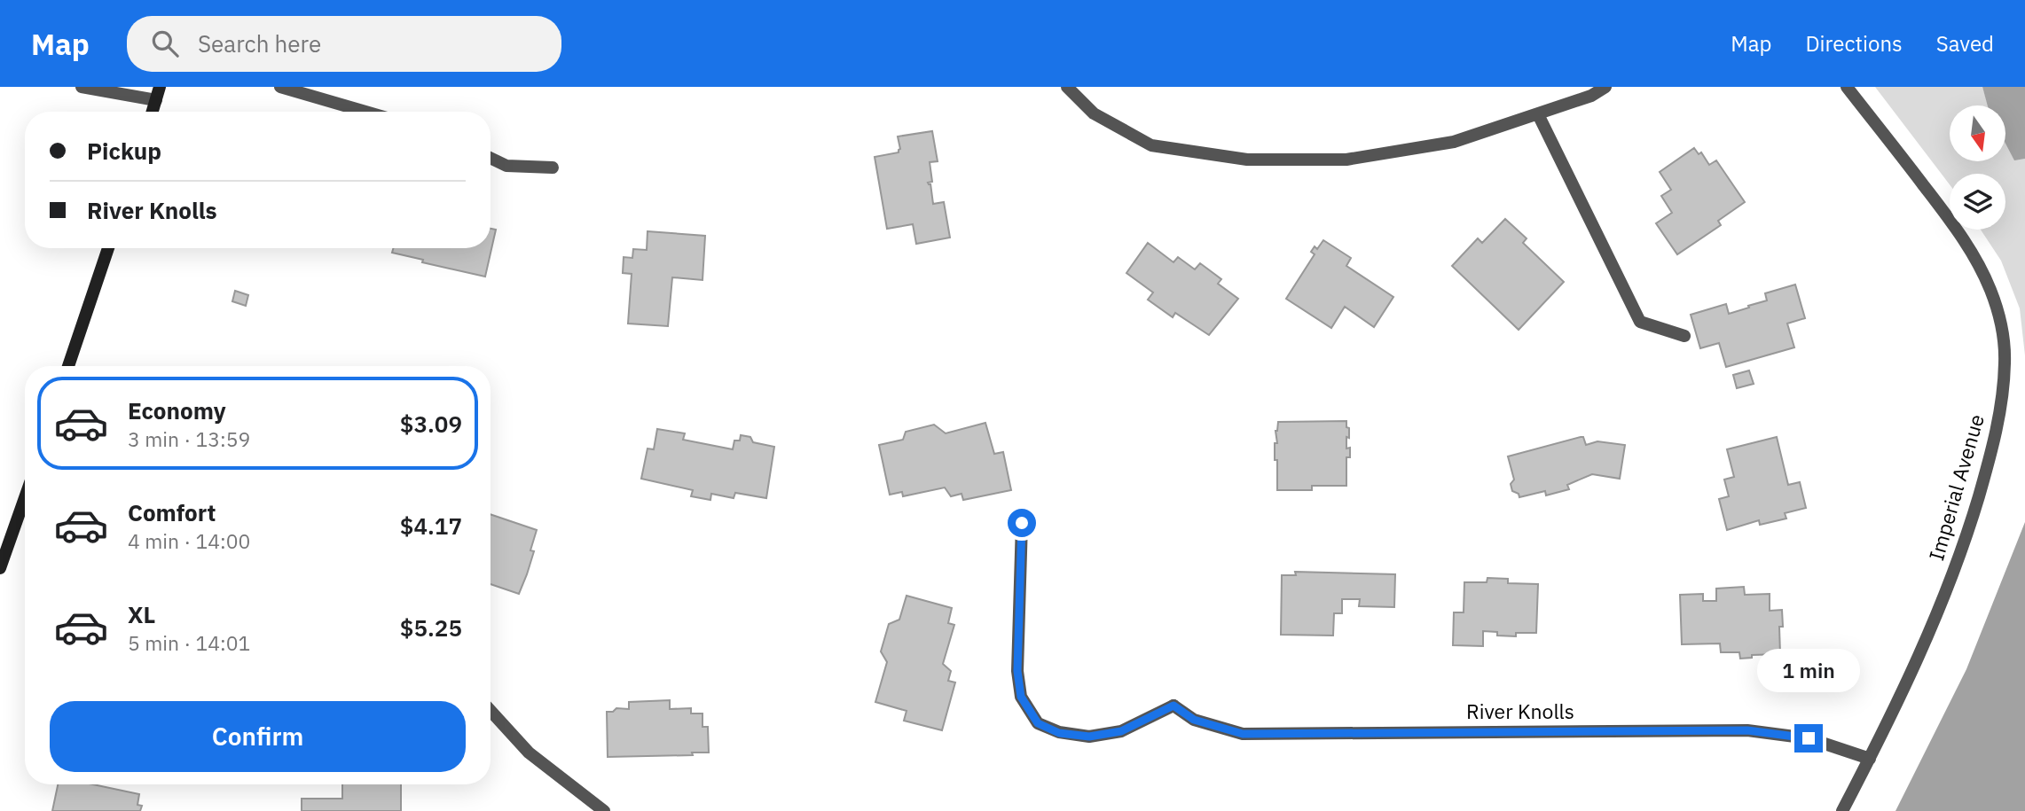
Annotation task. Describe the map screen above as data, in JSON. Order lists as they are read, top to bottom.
{
  "streets": {
    "street": ["Imperial Avenue", "River Knolls"]
  },
  "crossings": [
    ["Imperial Avenue", "River Knolls"]
  ],
  "north": "bottom",
  "page": {
    "header": "Map",
    "search": "Search here",
    "nav": ["Map", "Directions", "Saved"],
    "banner": ["Pickup", "River Knolls"],
    "list": [
      {
        "name": "Economy",
        "note": "3 min · 13:59",
        "value": "$3.09"
      },
      {
        "name": "Comfort",
        "note": "4 min · 14:00",
        "value": "$4.17"
      },
      {
        "name": "XL",
        "note": "5 min · 14:01",
        "value": "$5.25"
      }
    ],
    "bubble": "1 min",
    "buttons": "Confirm"
  }
}
